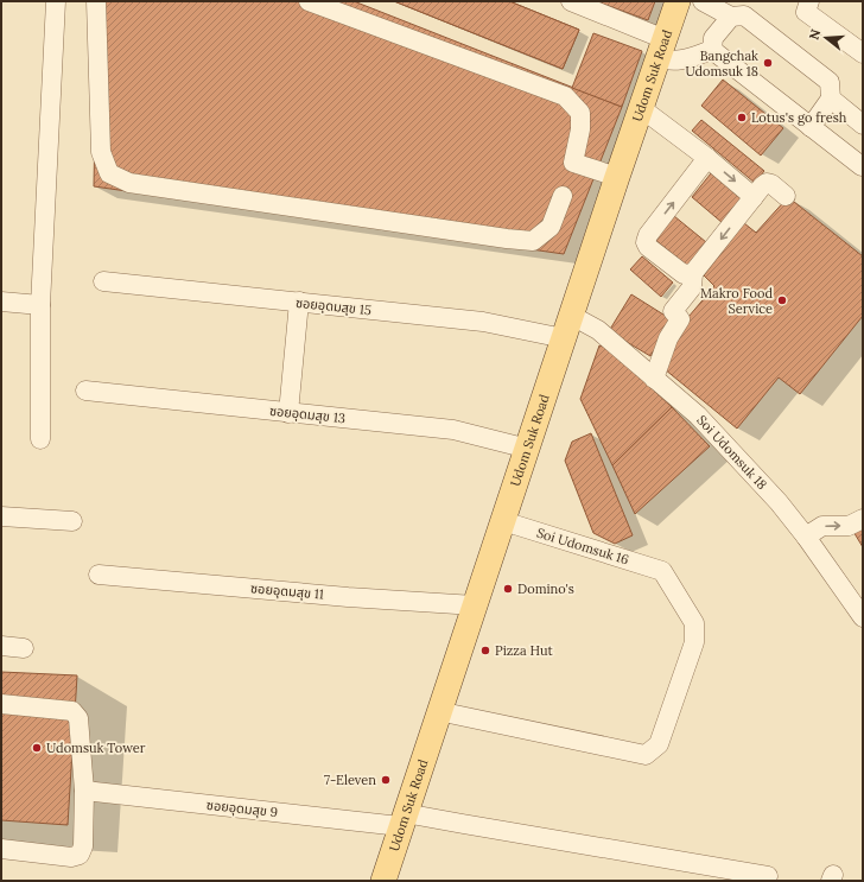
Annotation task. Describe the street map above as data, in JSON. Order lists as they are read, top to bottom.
{
  "streets": {
    "main road": ["Udom Suk Road"],
    "street": [
      "ซอยอุดมสุข 15",
      "ซอยอุดมสุข 13",
      "Soi Udomsuk 18",
      "Soi Udomsuk 16",
      "ซอยอุดมสุข 11",
      "ซอยอุดมสุข 9"
    ]
  },
  "crossings": [
    ["Udom Suk Road", "ซอยอุดมสุข 15"],
    ["Udom Suk Road", "ซอยอุดมสุข 13"],
    ["Udom Suk Road", "Soi Udomsuk 18"],
    ["Udom Suk Road", "Soi Udomsuk 16"],
    ["Udom Suk Road", "ซอยอุดมสุข 11"],
    ["Udom Suk Road", "ซอยอุดมสุข 9"]
  ],
  "places": [
    "Bangchak Udomsuk 18",
    "Lotus's go fresh",
    "Makro Food Service",
    "Domino's",
    "Pizza Hut",
    "Udomsuk Tower",
    "7-Eleven"
  ],
  "north": "left"
}
